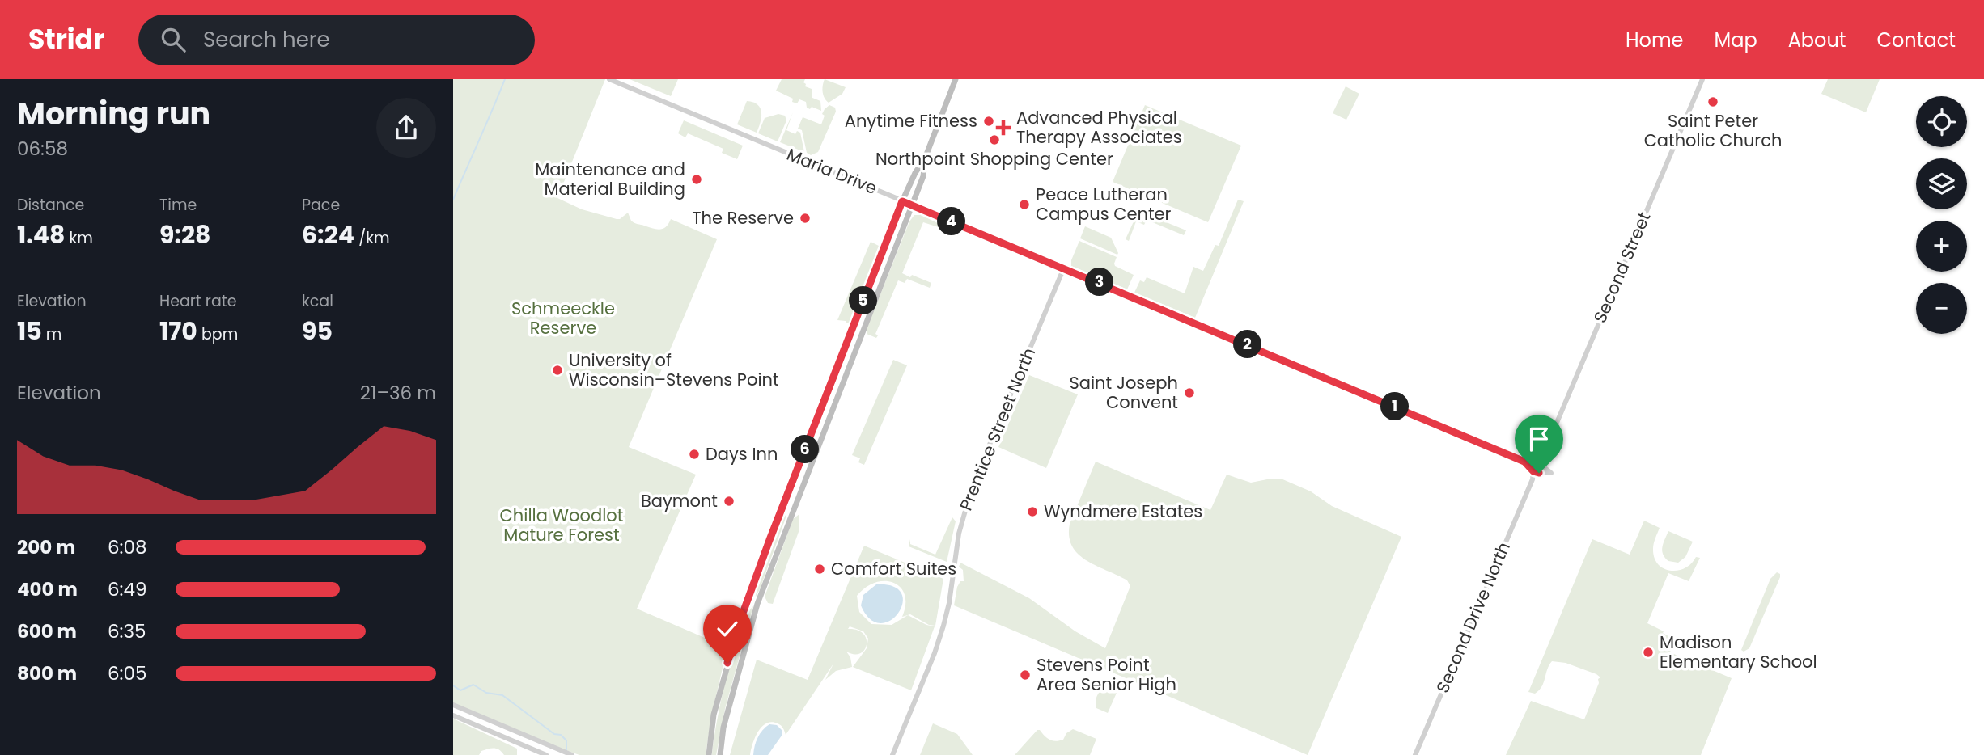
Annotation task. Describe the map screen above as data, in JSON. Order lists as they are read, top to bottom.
{
  "streets": {
    "street": [
      "Maria Drive",
      "Second Street",
      "Prentice Street North",
      "Second Drive North"
    ]
  },
  "crossings": [
    ["Maria Drive", "Second Street"],
    ["Maria Drive", "Prentice Street North"],
    ["Maria Drive", "Second Drive North"],
    ["Second Street", "Second Drive North"]
  ],
  "parks": ["Schmeeckle Reserve", "Chilla Woodlot Mature Forest"],
  "places": {
    "other": [
      "Saint Peter Catholic Church",
      "Anytime Fitness",
      "Northpoint Shopping Center",
      "Maintenance and Material Building",
      "Peace Lutheran Campus Center",
      "The Reserve",
      "University of Wisconsin–Stevens Point",
      "Saint Joseph Convent",
      "Days Inn",
      "Baymont",
      "Wyndmere Estates",
      "Comfort Suites",
      "Madison Elementary School",
      "Stevens Point Area Senior High"
    ],
    "health": ["Advanced Physical Therapy Associates"]
  },
  "page": {
    "header": "Stridr",
    "search": "Search here",
    "nav": [
      "Home",
      "Map",
      "About",
      "Contact"
    ],
    "heading": ["Morning run", "06:58"],
    "map_buttons": ["+", "−"],
    "stats": [
      ["Distance", "1.48 km"],
      ["Time", "9:28"],
      ["Pace", "6:24 /km"],
      ["Elevation", "15 m"],
      ["Heart rate", "170 bpm"],
      ["kcal", "95"]
    ],
    "pins": [
      "4",
      "3",
      "5",
      "2",
      "1",
      "6"
    ],
    "chart": ["Elevation", "21–36 m"],
    "list": [
      {
        "name": "200 m",
        "note": "6:08"
      },
      {
        "name": "400 m",
        "note": "6:49"
      },
      {
        "name": "600 m",
        "note": "6:35"
      },
      {
        "name": "800 m",
        "note": "6:05"
      }
    ]
  }
}
